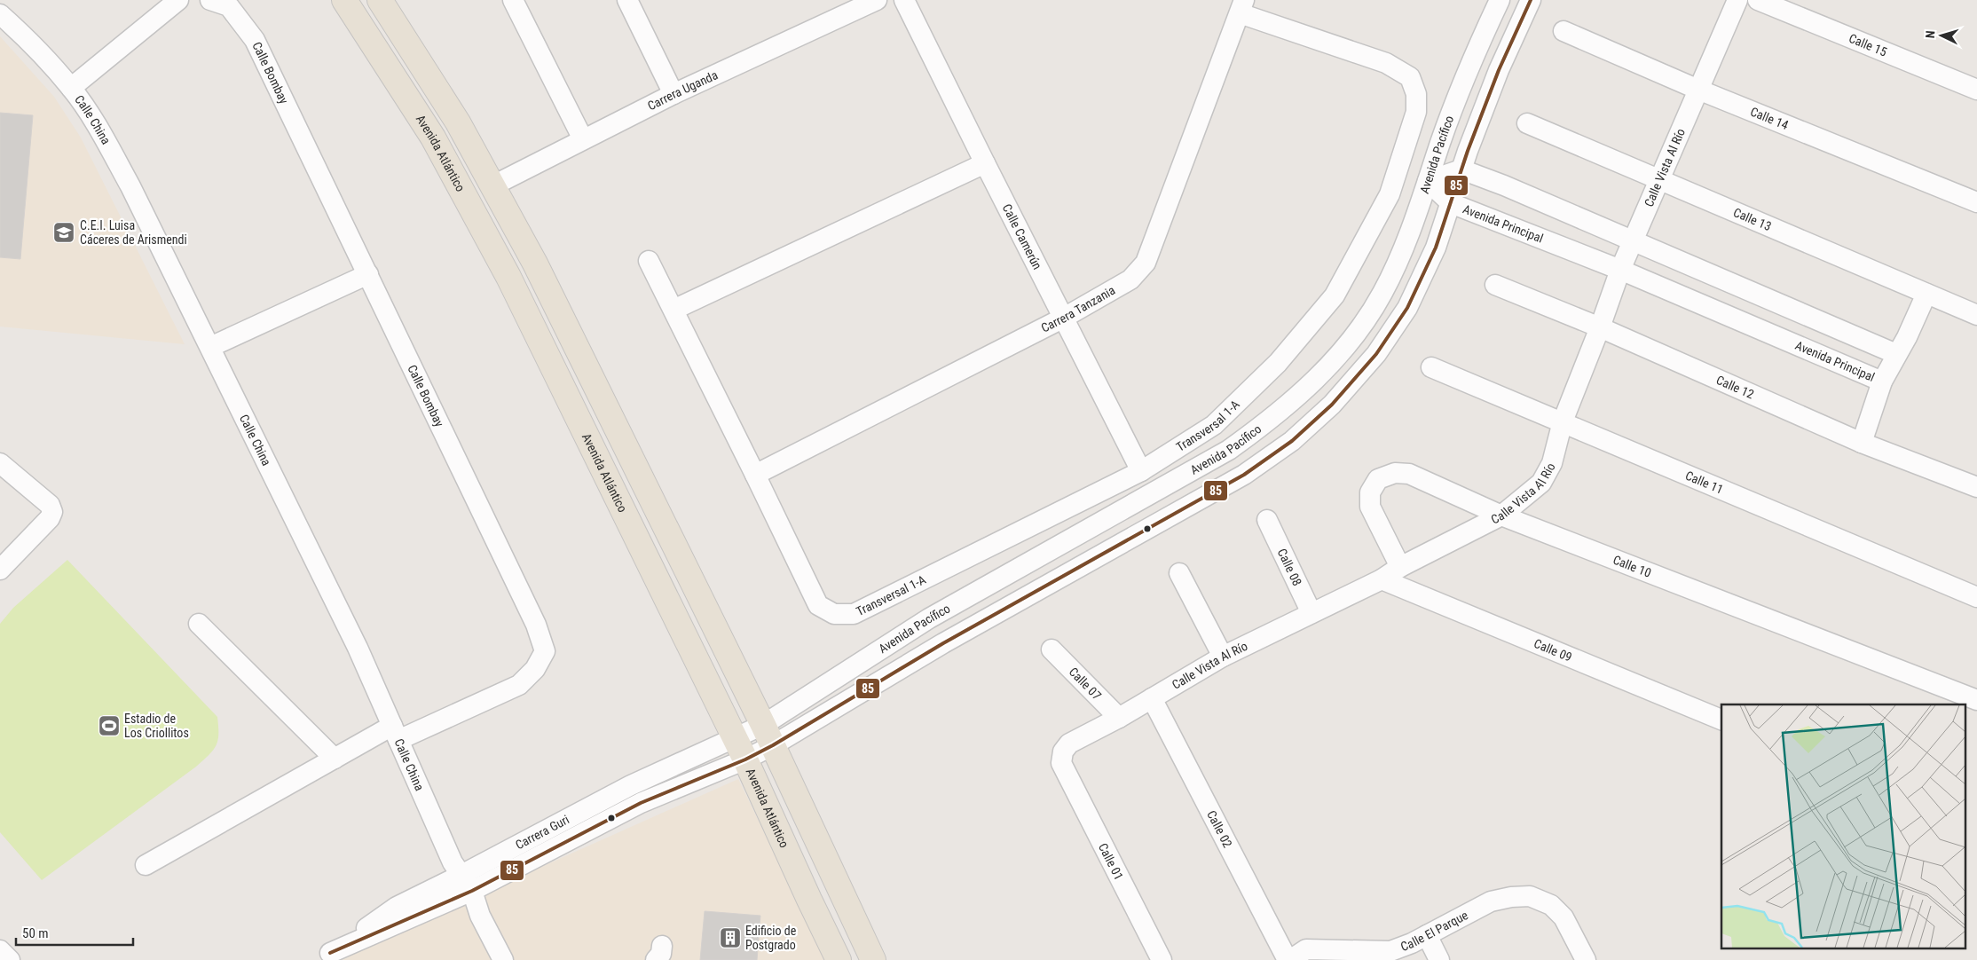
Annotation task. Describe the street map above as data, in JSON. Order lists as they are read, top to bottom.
{
  "streets": {
    "main road": ["Avenida Atlántico"],
    "street": [
      "Calle 15",
      "Calle Bombay",
      "Carrera Uganda",
      "Calle 14",
      "Calle China",
      "Avenida Pacífico",
      "Calle Vista Al Río",
      "Calle 13",
      "Avenida Principal",
      "Calle Camerún",
      "Carrera Tanzania",
      "Calle 12",
      "Transversal 1-A",
      "Calle 11",
      "Calle 10",
      "Calle 08",
      "Calle 09",
      "Calle 07",
      "Calle 02",
      "Carrera Guri",
      "Calle 01",
      "Calle El Parque"
    ]
  },
  "crossings": [
    ["Calle Bombay", "Calle China"],
    ["Calle 14", "Calle Vista Al Río"],
    ["Calle China", "Carrera Guri"],
    ["Avenida Atlántico", "Carrera Guri"],
    ["Avenida Pacífico", "Avenida Principal"],
    ["Avenida Pacífico", "Carrera Guri"],
    ["Calle Vista Al Río", "Calle 13"],
    ["Calle Vista Al Río", "Avenida Principal"],
    ["Calle Vista Al Río", "Calle 12"],
    ["Calle Vista Al Río", "Calle 11"],
    ["Calle Vista Al Río", "Calle 10"],
    ["Calle Vista Al Río", "Calle 08"],
    ["Calle Vista Al Río", "Calle 09"],
    ["Calle Vista Al Río", "Calle 07"],
    ["Calle Vista Al Río", "Calle 02"],
    ["Calle Vista Al Río", "Calle 01"],
    ["Calle Camerún", "Carrera Tanzania"],
    ["Calle Camerún", "Transversal 1-A"],
    ["Carrera Tanzania", "Transversal 1-A"],
    ["Calle 02", "Calle El Parque"]
  ],
  "places": {
    "school or university": ["C.E.I. Luisa Cáceres de Arismendi"],
    "sports": ["Estadio de Los Criollitos"],
    "building": ["Edificio de Postgrado"]
  },
  "lines": ["transit line 85"],
  "scale_bar": "50 m",
  "north": "left"
}
